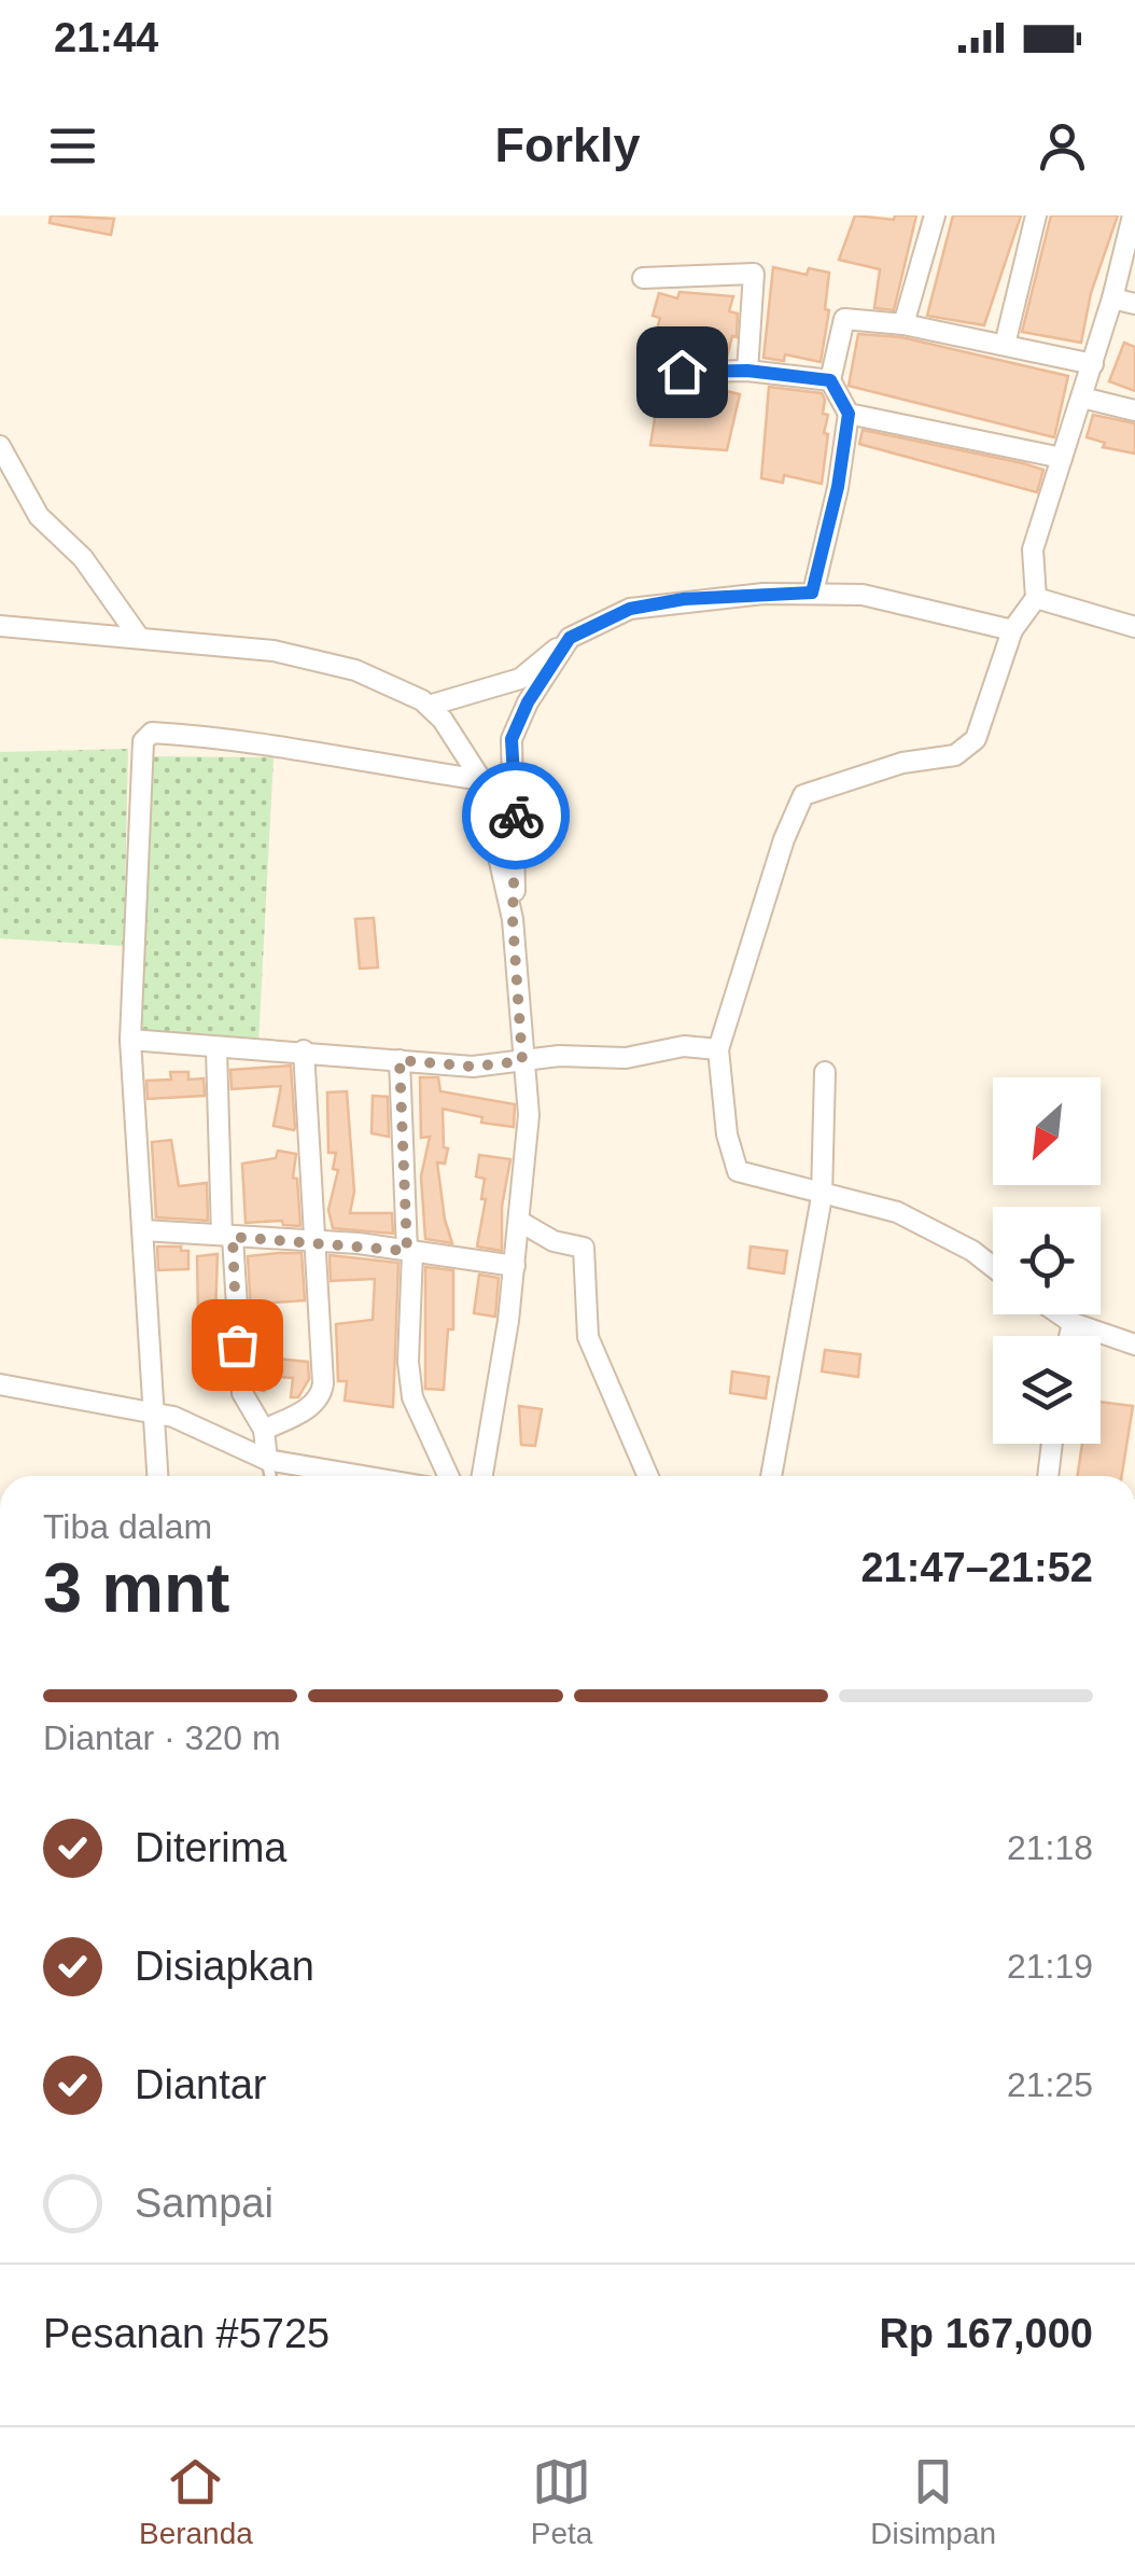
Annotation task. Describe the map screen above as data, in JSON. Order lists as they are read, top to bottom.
{
  "north": "bottom left",
  "page": {
    "status": "21:44",
    "header": "Forkly",
    "heading": ["3 mnt", "Tiba dalam", "21:47–21:52"],
    "panel": ["Pesanan #5725", "Rp 167,000"],
    "bar": "Diantar · 320 m",
    "list": [
      ["Diterima", "21:18"],
      ["Disiapkan", "21:19"],
      ["Diantar", "21:25"],
      "Sampai"
    ],
    "tabs": ["Beranda", "Peta", "Disimpan"]
  }
}
